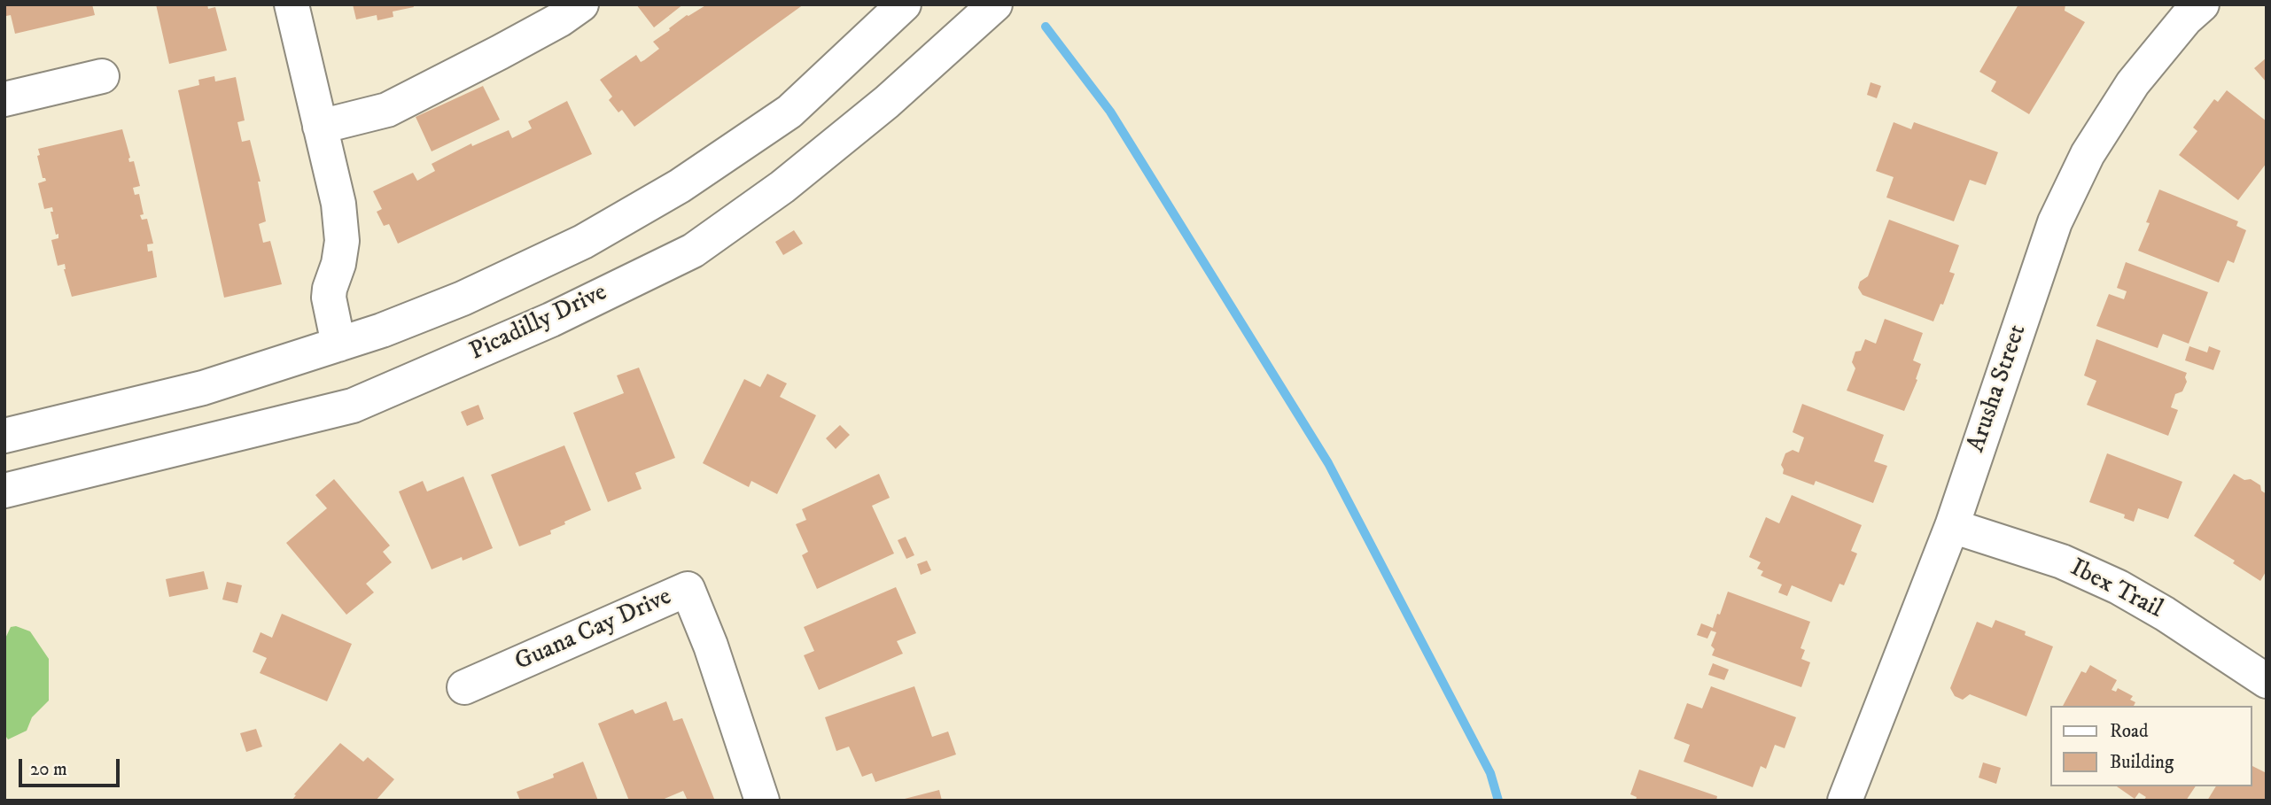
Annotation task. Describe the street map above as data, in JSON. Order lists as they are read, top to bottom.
{
  "streets": {
    "street": [
      "Picadilly Drive",
      "Arusha Street",
      "Ibex Trail",
      "Guana Cay Drive"
    ]
  },
  "crossings": [
    ["Arusha Street", "Ibex Trail"]
  ],
  "legend": ["Road", "Building"],
  "scale_bar": "20 m"
}
